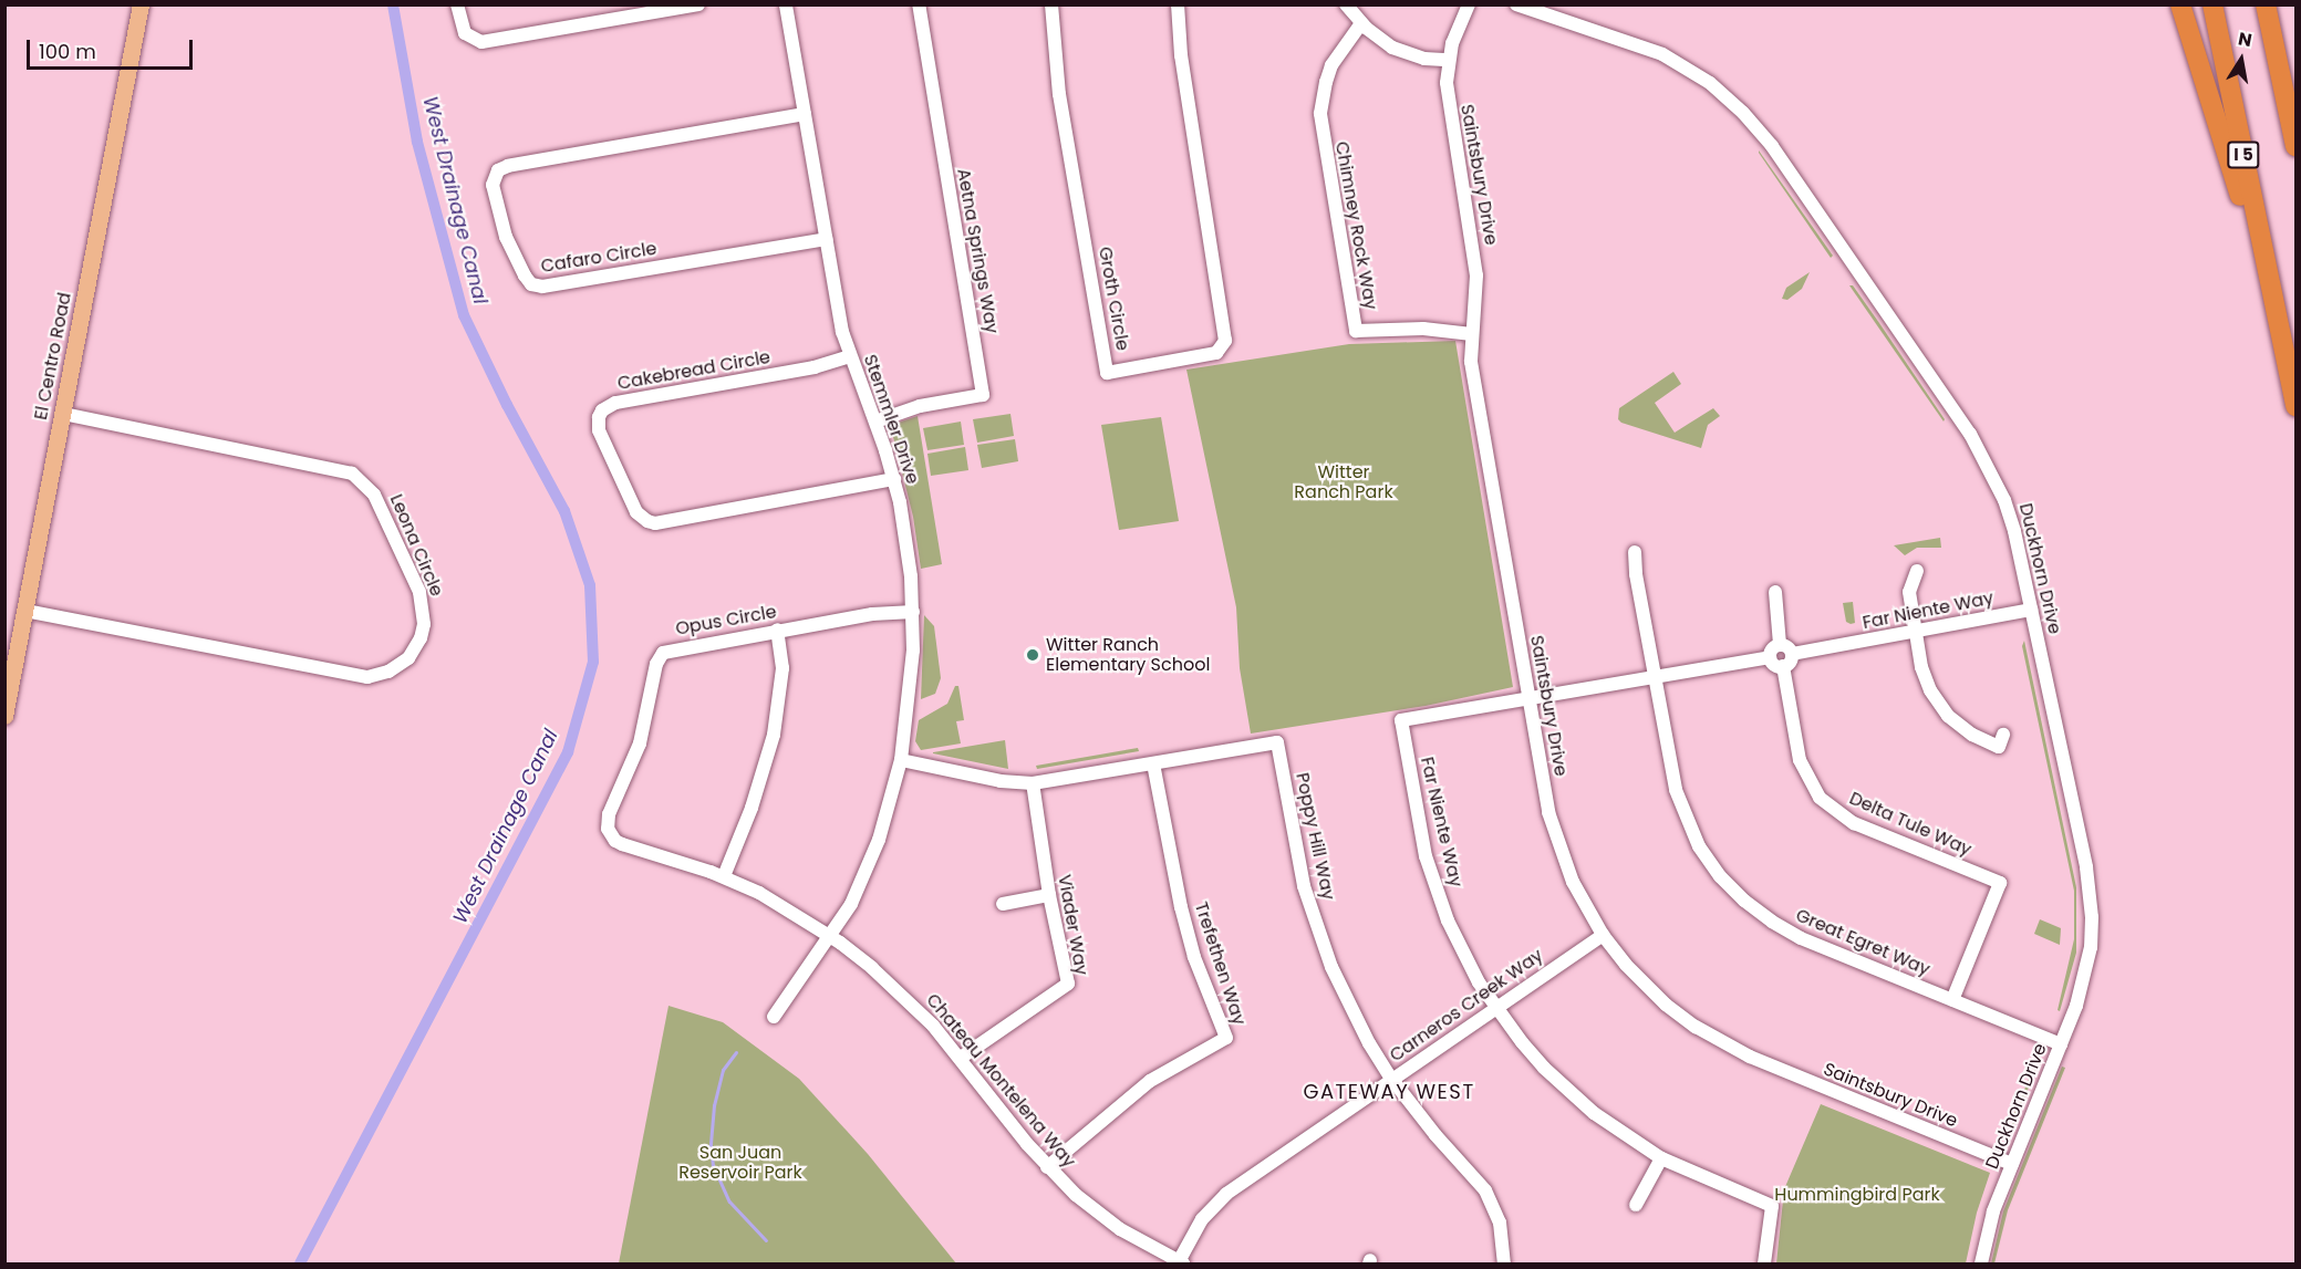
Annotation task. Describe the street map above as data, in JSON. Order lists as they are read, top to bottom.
{
  "streets": {
    "highway": ["I 5"],
    "main road": ["El Centro Road"],
    "street": [
      "Saintsbury Drive",
      "Chimney Rock Way",
      "Aetna Springs Way",
      "Cafaro Circle",
      "Groth Circle",
      "Cakebread Circle",
      "Stemmler Drive",
      "Leona Circle",
      "Duckhorn Drive",
      "Far Niente Way",
      "Opus Circle",
      "Delta Tule Way",
      "Poppy Hill Way",
      "Viader Way",
      "Great Egret Way",
      "Trefethen Way",
      "Carneros Creek Way",
      "Chateau Montelena Way"
    ]
  },
  "crossings": [
    ["Saintsbury Drive", "Chimney Rock Way"],
    ["Saintsbury Drive", "Duckhorn Drive"],
    ["Saintsbury Drive", "Far Niente Way"],
    ["Saintsbury Drive", "Carneros Creek Way"],
    ["Aetna Springs Way", "Stemmler Drive"],
    ["Cafaro Circle", "Stemmler Drive"],
    ["El Centro Road", "Leona Circle"],
    ["Cakebread Circle", "Stemmler Drive"],
    ["Stemmler Drive", "Opus Circle"],
    ["Stemmler Drive", "Poppy Hill Way"],
    ["Stemmler Drive", "Chateau Montelena Way"],
    ["Duckhorn Drive", "Far Niente Way"],
    ["Duckhorn Drive", "Great Egret Way"],
    ["Far Niente Way", "Delta Tule Way"],
    ["Far Niente Way", "Great Egret Way"],
    ["Far Niente Way", "Carneros Creek Way"],
    ["Opus Circle", "Chateau Montelena Way"],
    ["Delta Tule Way", "Great Egret Way"],
    ["Poppy Hill Way", "Viader Way"],
    ["Poppy Hill Way", "Trefethen Way"],
    ["Poppy Hill Way", "Carneros Creek Way"],
    ["Viader Way", "Chateau Montelena Way"],
    ["Trefethen Way", "Chateau Montelena Way"],
    ["Carneros Creek Way", "Chateau Montelena Way"]
  ],
  "districts": ["GATEWAY WEST"],
  "water": ["West Drainage Canal"],
  "parks": ["Witter Ranch Park", "San Juan Reservoir Park", "Hummingbird Park"],
  "places": ["Witter Ranch Elementary School"],
  "scale_bar": "100 m",
  "north": "top"
}
